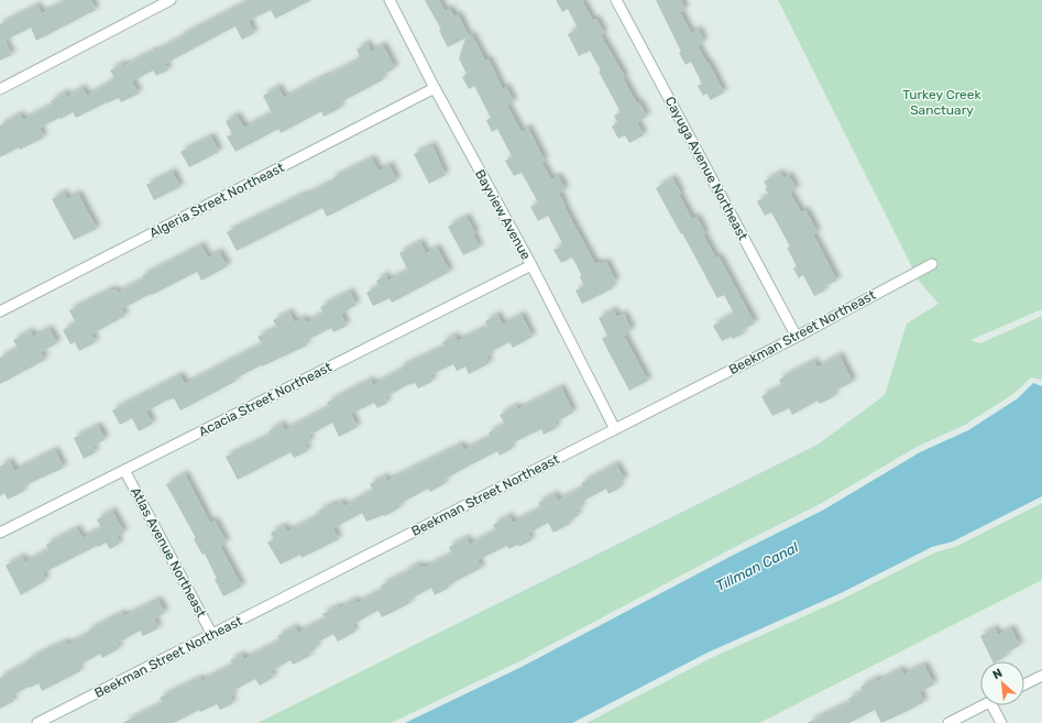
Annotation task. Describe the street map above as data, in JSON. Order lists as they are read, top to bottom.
{
  "streets": {
    "street": [
      "Cayuga Avenue Northeast",
      "Algeria Street Northeast",
      "Bayview Avenue",
      "Beekman Street Northeast",
      "Acacia Street Northeast",
      "Atlas Avenue Northeast"
    ]
  },
  "crossings": [
    ["Cayuga Avenue Northeast", "Beekman Street Northeast"],
    ["Algeria Street Northeast", "Bayview Avenue"],
    ["Bayview Avenue", "Beekman Street Northeast"],
    ["Bayview Avenue", "Acacia Street Northeast"],
    ["Beekman Street Northeast", "Atlas Avenue Northeast"],
    ["Acacia Street Northeast", "Atlas Avenue Northeast"]
  ],
  "water": ["Tillman Canal"],
  "parks": ["Turkey Creek Sanctuary"],
  "north": "top left"
}
